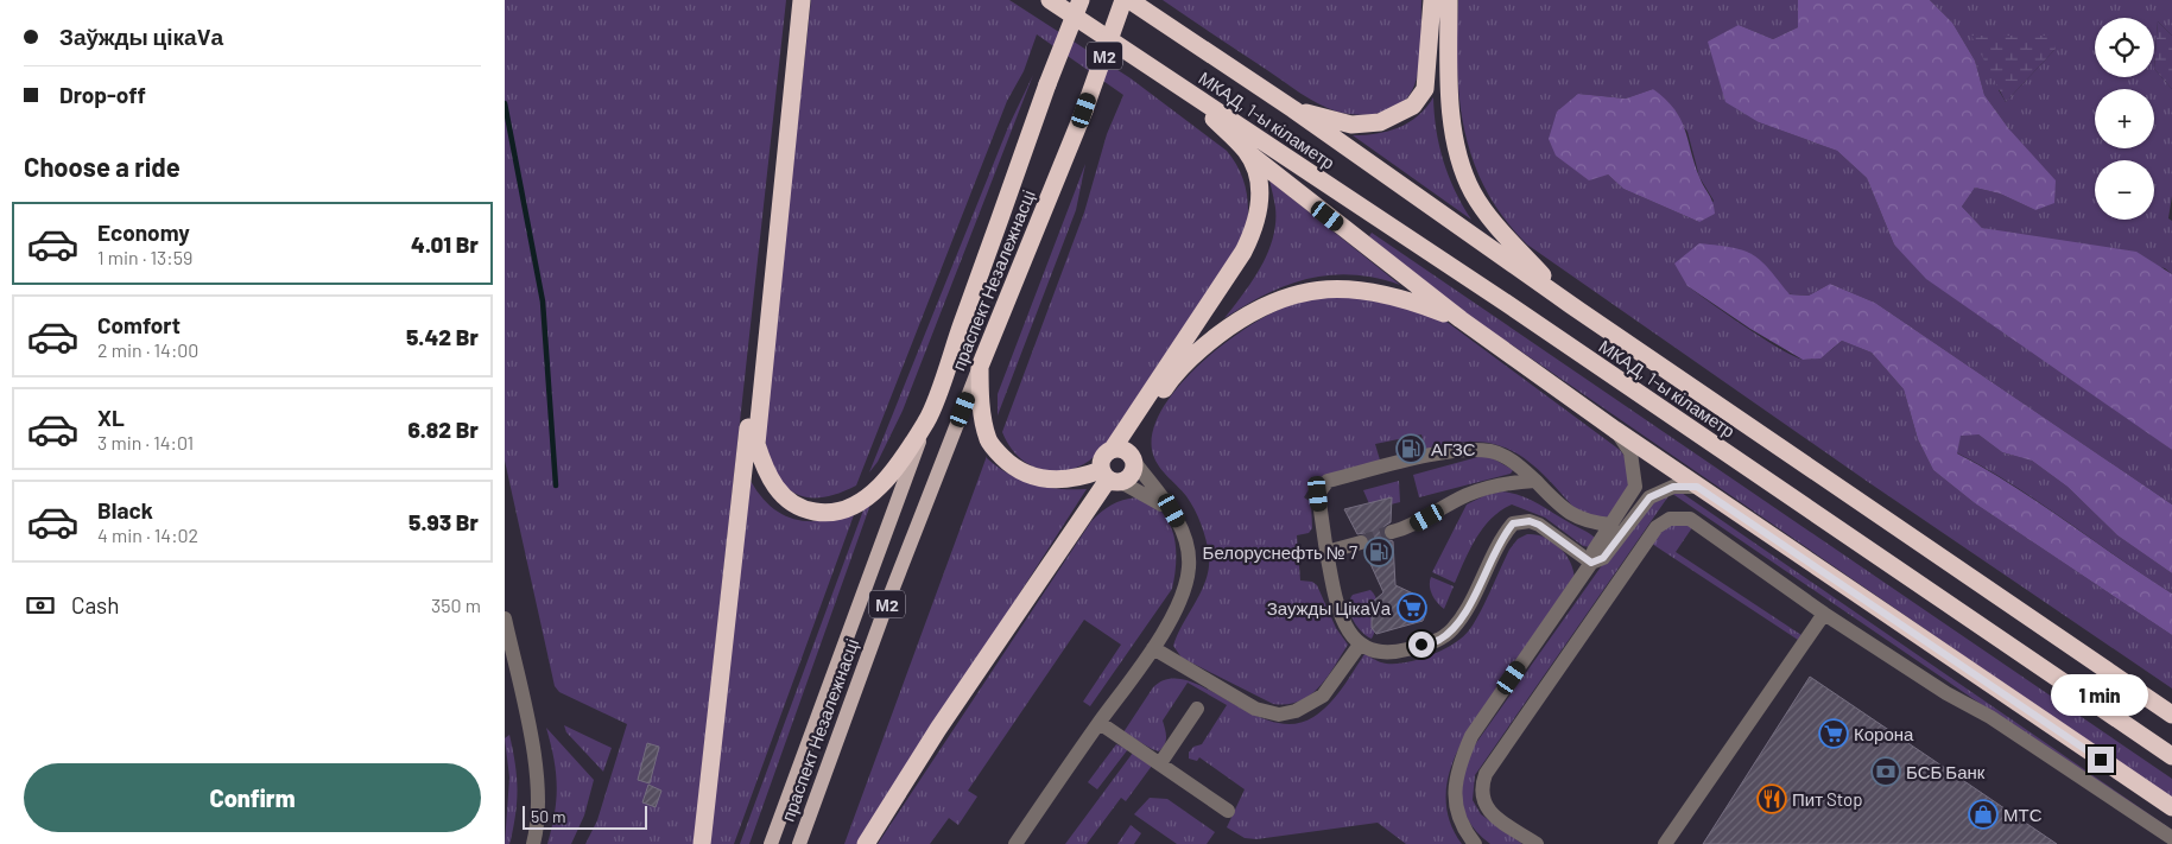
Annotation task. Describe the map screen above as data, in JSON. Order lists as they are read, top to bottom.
{
  "streets": {
    "highway": ["М2", "МКАД, 1-ы кіламетр", "праспект Незалежнасці"]
  },
  "places": {
    "fuel station": ["АГЗС", "Белоруснефть № 7"],
    "supermarket": ["Заужды ЦікаVа", "Корона"],
    "bank": ["БСБ Банк"],
    "restaurant": ["Пит Stop"],
    "shop": ["МТС"]
  },
  "scale_bar": "50 m",
  "page": {
    "banner": ["Заўжды цікаVа", "Drop-off"],
    "map_buttons": ["+", "−"],
    "heading": "Choose a ride",
    "list": [
      {
        "name": "Economy",
        "note": "1 min · 13:59",
        "value": "4.01 Br"
      },
      {
        "name": "Comfort",
        "note": "2 min · 14:00",
        "value": "5.42 Br"
      },
      {
        "name": "XL",
        "note": "3 min · 14:01",
        "value": "6.82 Br"
      },
      {
        "name": "Black",
        "note": "4 min · 14:02",
        "value": "5.93 Br"
      }
    ],
    "pay": ["Cash", "350 m"],
    "bubble": "1 min",
    "buttons": "Confirm",
    "scale": "50 m"
  }
}
